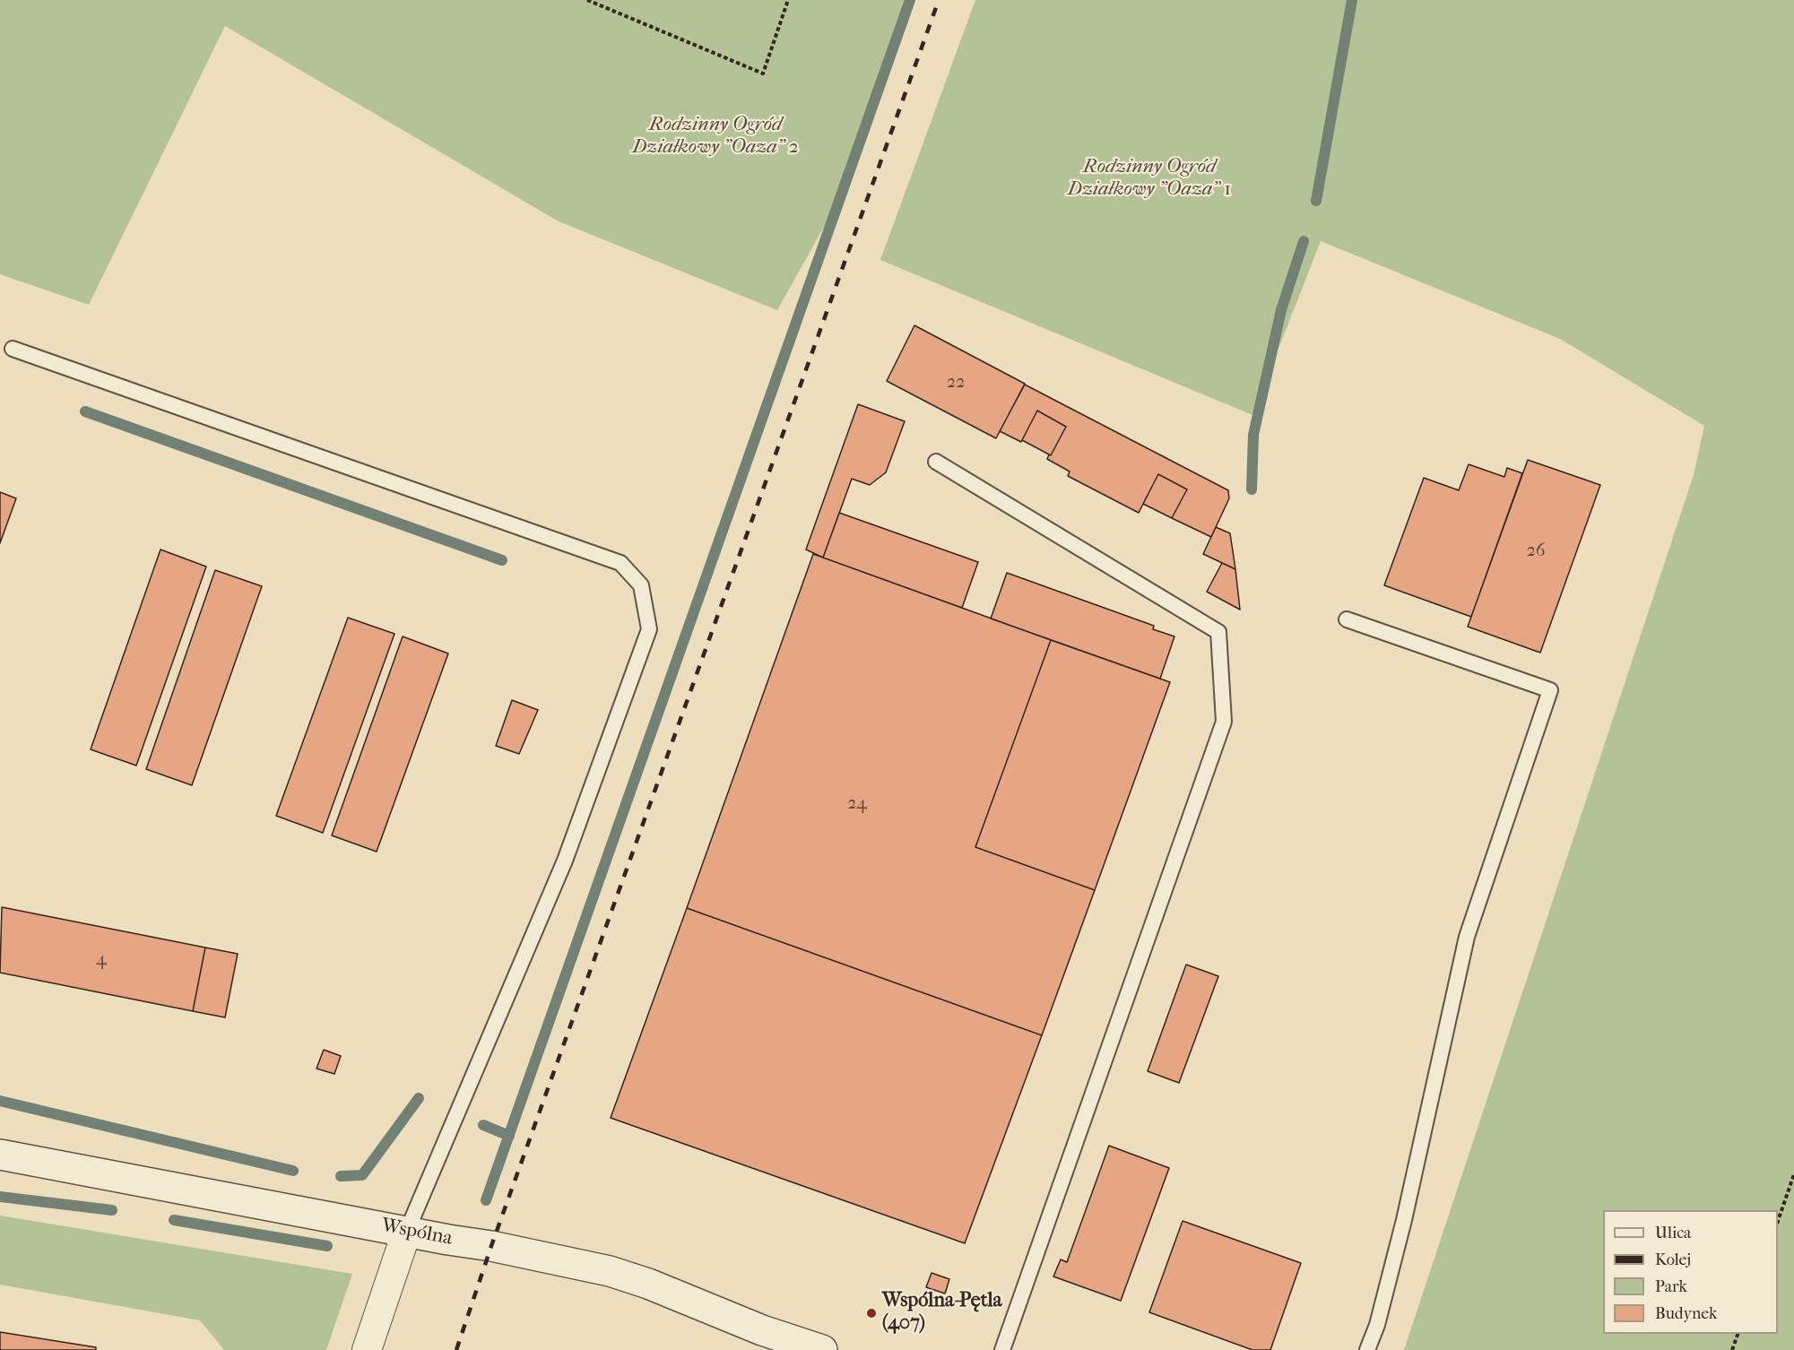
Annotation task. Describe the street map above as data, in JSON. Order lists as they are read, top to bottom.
{
  "streets": {
    "street": ["Wspólna"]
  },
  "parks": ["Rodzinny Ogród Działkowy \"Oaza\" 2", "Rodzinny Ogród Działkowy \"Oaza\" 1"],
  "places": ["Wspólna-Pętla (407)"],
  "house_numbers": [
    "22",
    "26",
    "24",
    "4"
  ],
  "legend": [
    "Ulica",
    "Kolej",
    "Park",
    "Budynek"
  ]
}
